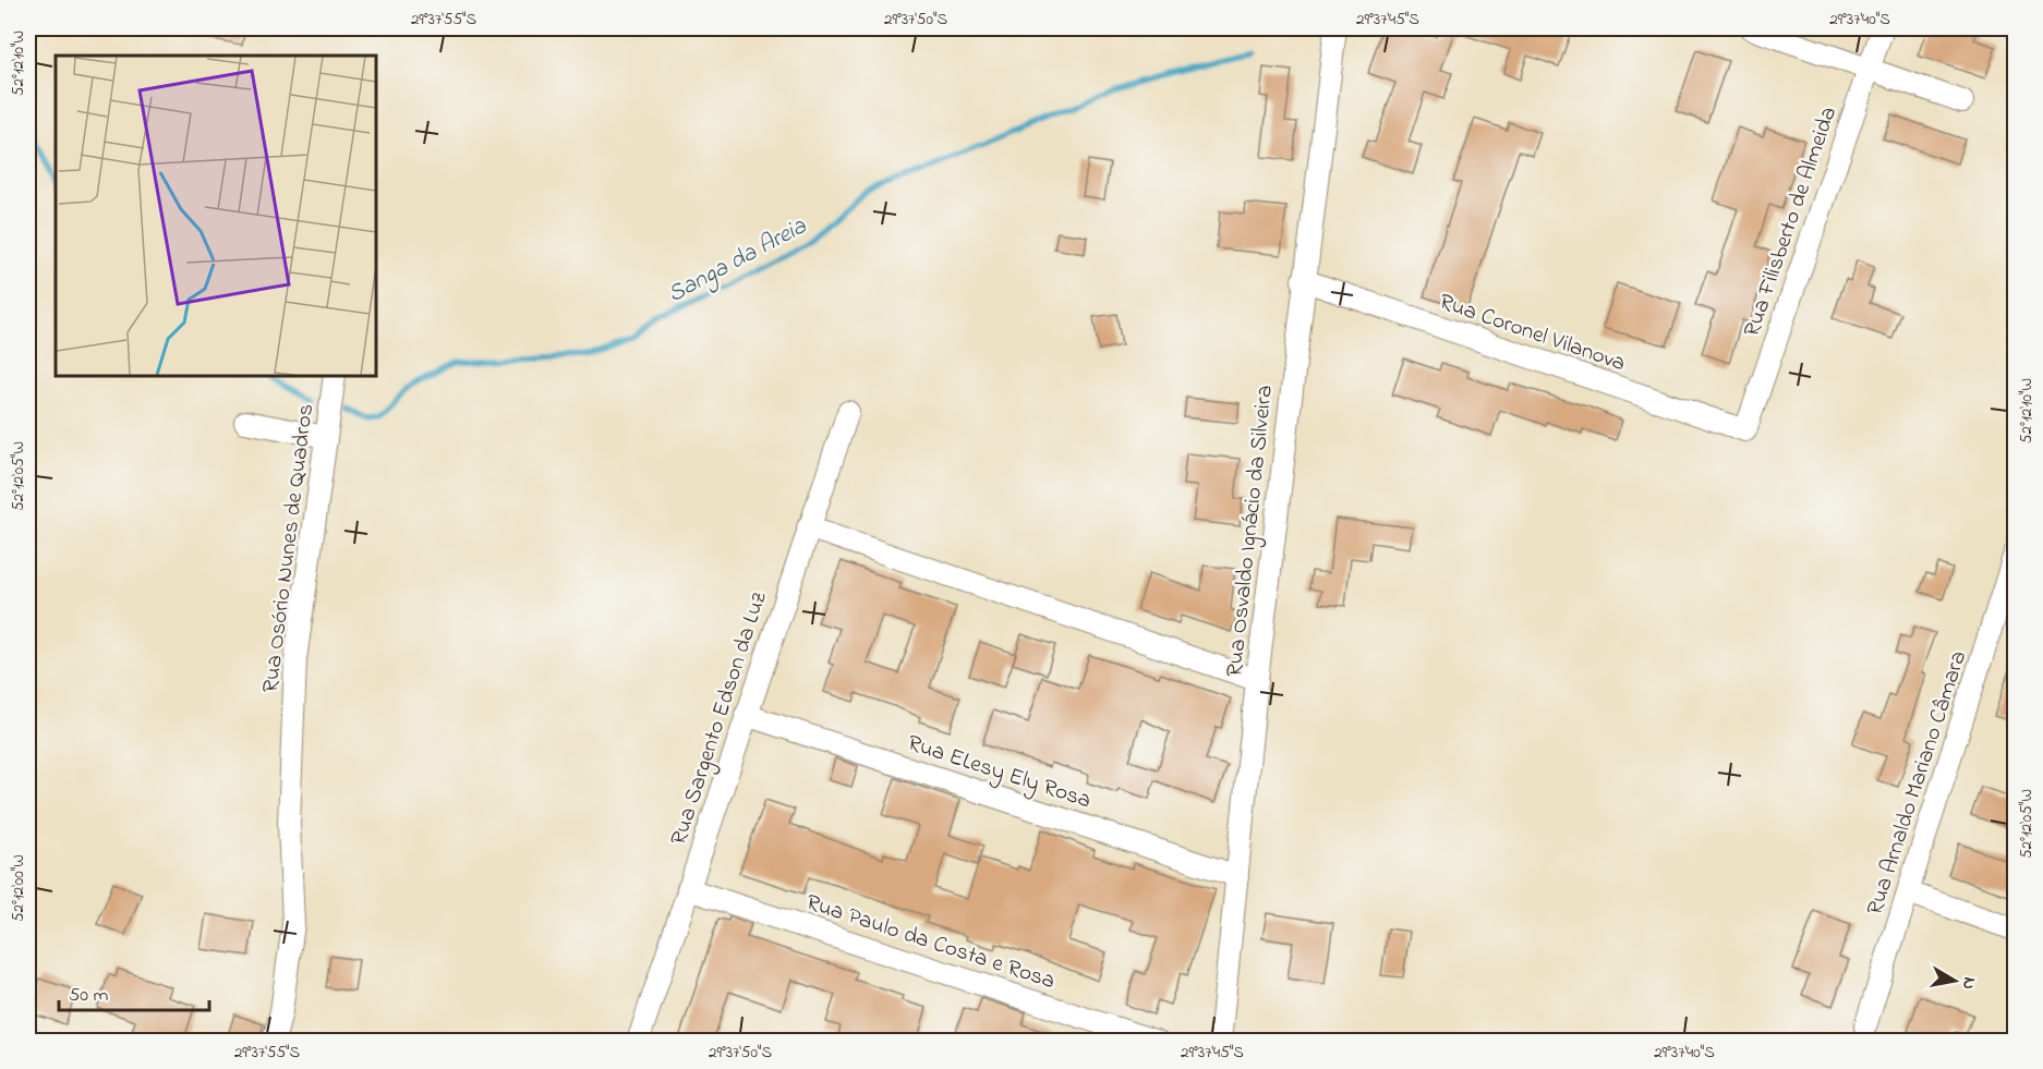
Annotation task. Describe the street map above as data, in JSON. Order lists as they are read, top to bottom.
{
  "streets": {
    "street": [
      "Rua Filisberto de Almeida",
      "Rua Coronel Vilanova",
      "Rua Osvaldo Ignácio da Silveira",
      "Rua Osório Nunes de Quadros",
      "Rua Sargento Edson da Luz",
      "Rua ELesy Ely Rosa",
      "Rua Arnaldo Mariano Câmara",
      "Rua Paulo da Costa e Rosa"
    ]
  },
  "crossings": [
    ["Rua Filisberto de Almeida", "Rua Coronel Vilanova"],
    ["Rua Coronel Vilanova", "Rua Osvaldo Ignácio da Silveira"],
    ["Rua Osvaldo Ignácio da Silveira", "Rua ELesy Ely Rosa"],
    ["Rua Sargento Edson da Luz", "Rua ELesy Ely Rosa"],
    ["Rua Sargento Edson da Luz", "Rua Paulo da Costa e Rosa"]
  ],
  "water": ["Sanga da Areia"],
  "scale_bar": "50 m",
  "north": "right",
  "coordinates": [
    "29°37'55\"S",
    "29°37'50\"S",
    "29°37'45\"S",
    "29°37'40\"S",
    "52°12'10\"W",
    "52°12'05\"W",
    "52°12'00\"W"
  ]
}
